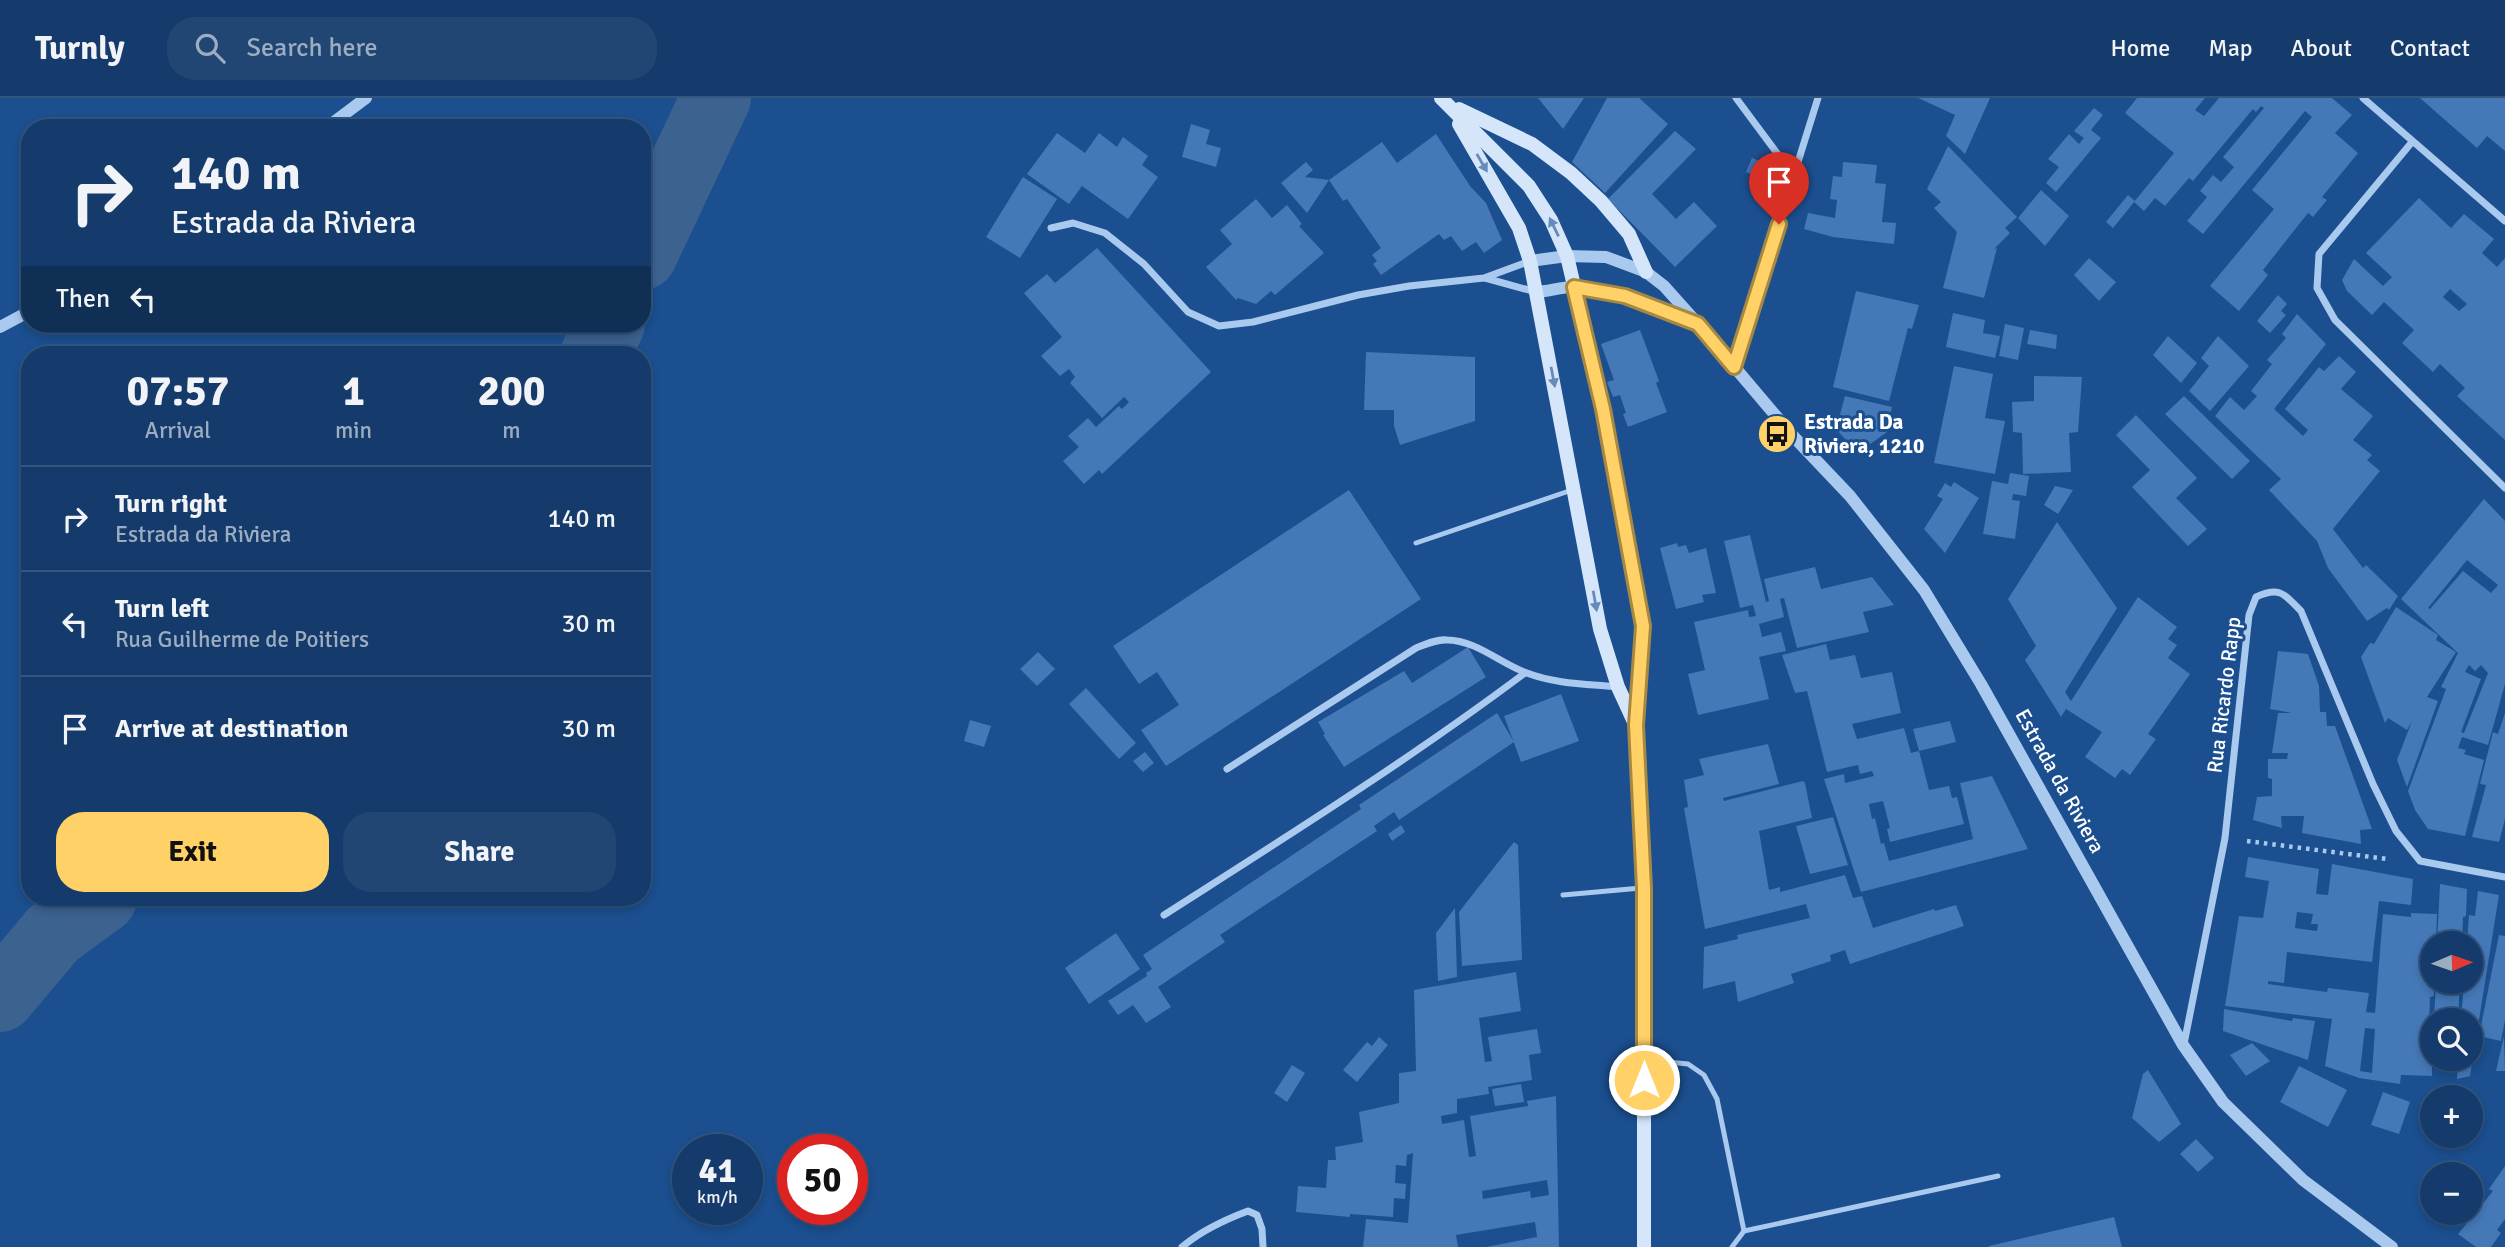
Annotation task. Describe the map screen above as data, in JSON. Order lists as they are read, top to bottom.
{
  "streets": {
    "street": ["Rua Ricardo Rapp", "Estrada da Riviera"]
  },
  "crossings": [
    ["Rua Ricardo Rapp", "Estrada da Riviera"]
  ],
  "places": {
    "bus stop": ["Estrada Da Riviera, 1210"]
  },
  "north": "right",
  "page": {
    "header": "Turnly",
    "search": "Search here",
    "nav": [
      "Home",
      "Map",
      "About",
      "Contact"
    ],
    "turn": ["140 m", "Estrada da Riviera"],
    "then": "Then",
    "eta": [
      "07:57",
      "Arrival",
      "1",
      "min",
      "200",
      "m"
    ],
    "list": [
      {
        "name": "Turn right",
        "note": "Estrada da Riviera",
        "value": "140 m"
      },
      {
        "name": "Turn left",
        "note": "Rua Guilherme de Poitiers",
        "value": "30 m"
      },
      {
        "name": "Arrive at destination",
        "value": "30 m"
      }
    ],
    "buttons": ["Exit", "Share"],
    "map_buttons": ["+", "−"],
    "speed": "41 km/h",
    "limit": "50"
  }
}
